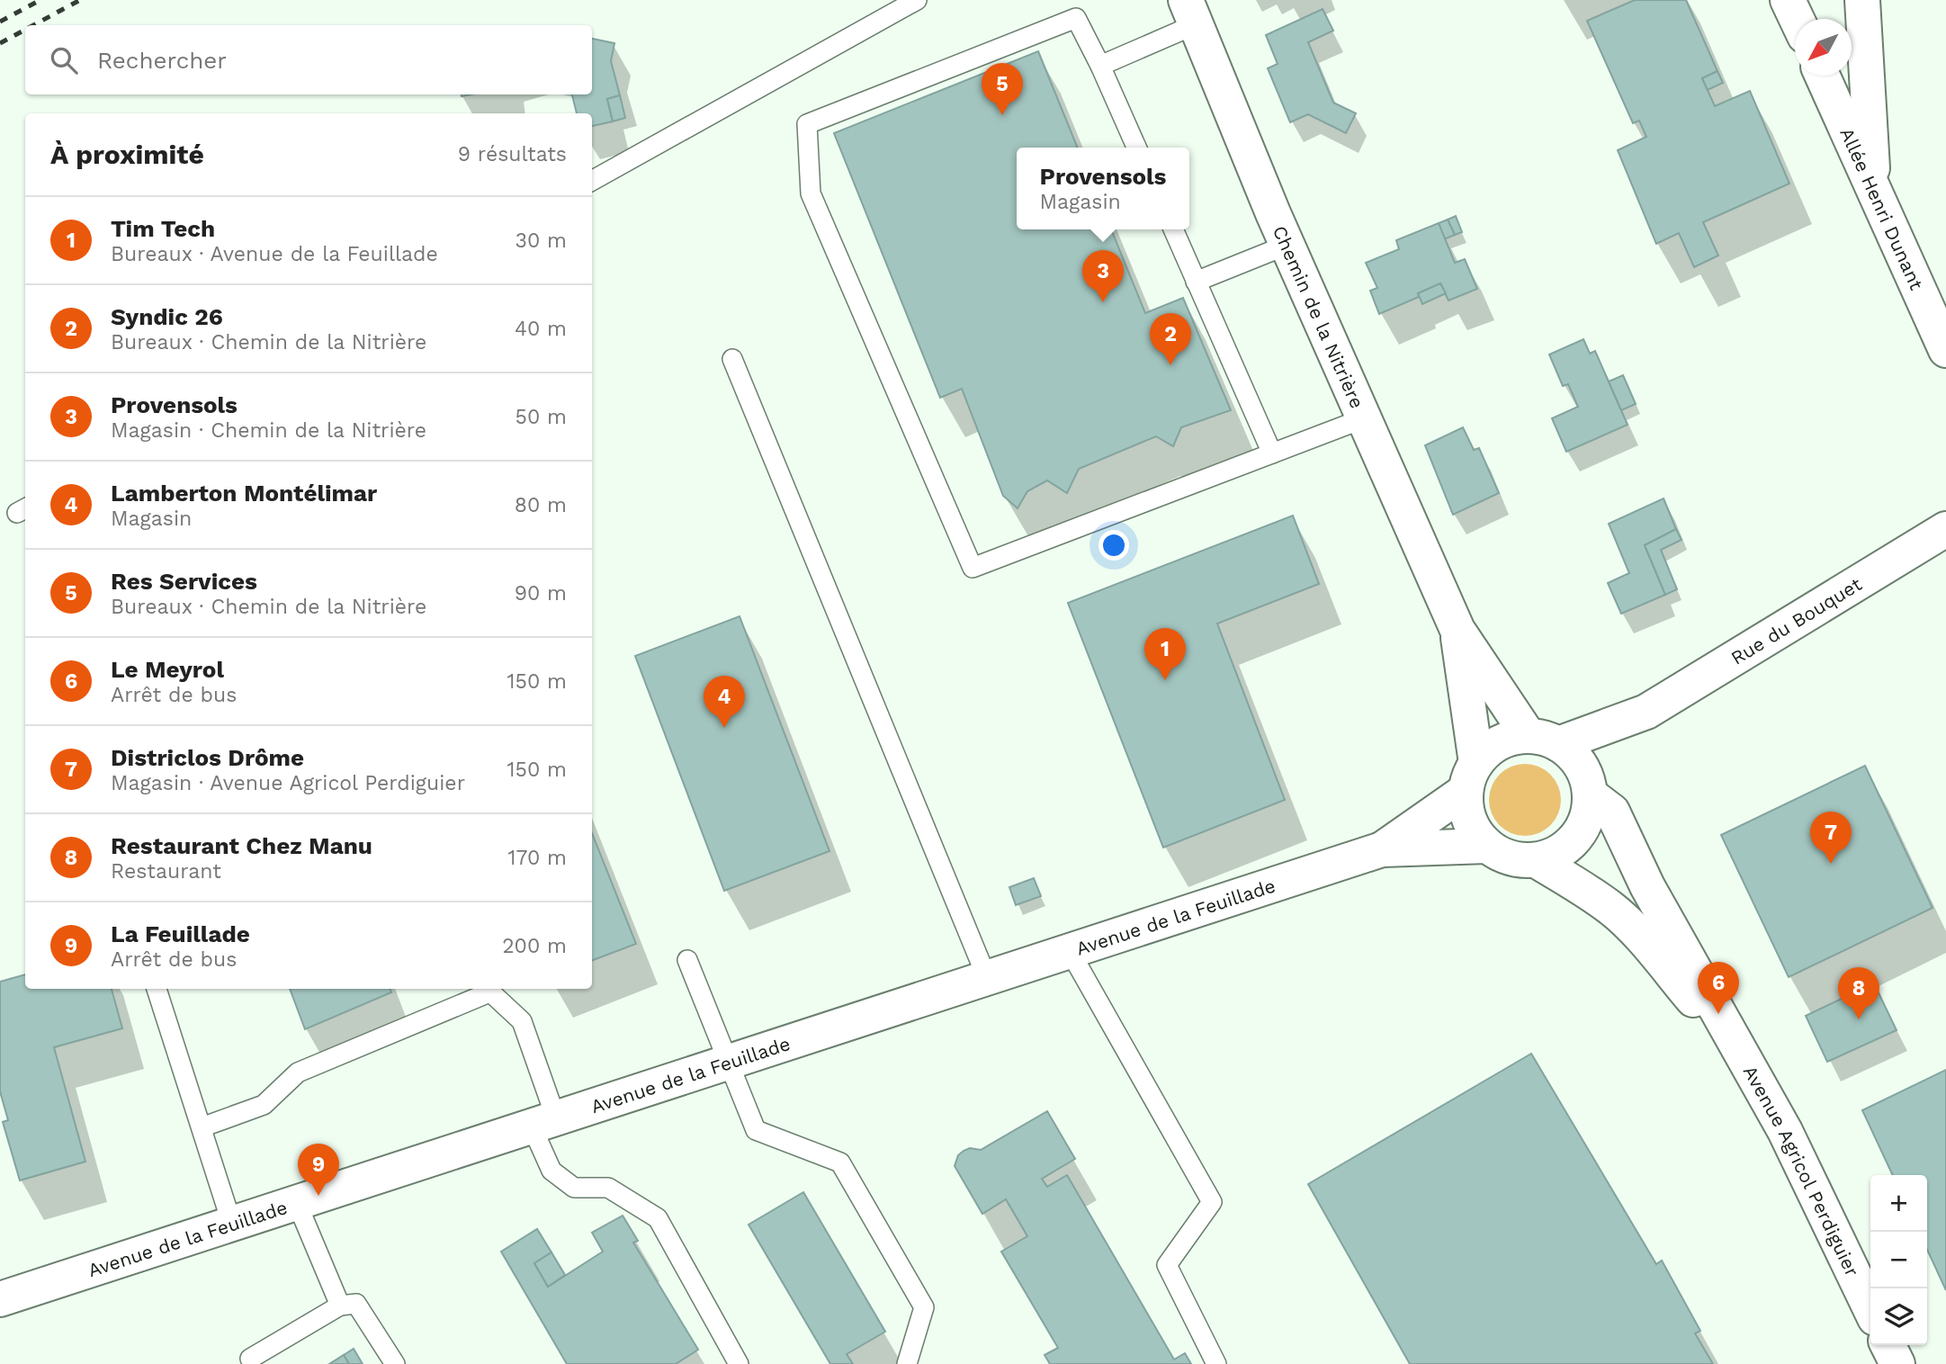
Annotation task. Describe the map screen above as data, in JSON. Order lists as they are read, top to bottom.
{
  "streets": {
    "street": [
      "Allée Henri Dunant",
      "Chemin de la Nitrière",
      "Rue du Bouquet",
      "Avenue de la Feuillade",
      "Avenue Agricol Perdiguier"
    ]
  },
  "crossings": [
    ["Chemin de la Nitrière", "Rue du Bouquet"],
    ["Chemin de la Nitrière", "Avenue de la Feuillade"],
    ["Chemin de la Nitrière", "Avenue Agricol Perdiguier"],
    ["Rue du Bouquet", "Avenue de la Feuillade"],
    ["Rue du Bouquet", "Avenue Agricol Perdiguier"],
    ["Avenue de la Feuillade", "Avenue Agricol Perdiguier"]
  ],
  "north": "bottom left",
  "page": {
    "search": "Rechercher",
    "pins": [
      "5",
      "3",
      "2",
      "1",
      "4",
      "7",
      "6",
      "8",
      "9"
    ],
    "heading": ["À proximité", "9 résultats"],
    "popup": ["Provensols", "Magasin"],
    "list": [
      {
        "mark": "1",
        "name": "Tim Tech",
        "note": "Bureaux · Avenue de la Feuillade",
        "value": "30 m"
      },
      {
        "mark": "2",
        "name": "Syndic 26",
        "note": "Bureaux · Chemin de la Nitrière",
        "value": "40 m"
      },
      {
        "mark": "3",
        "name": "Provensols",
        "note": "Magasin · Chemin de la Nitrière",
        "value": "50 m"
      },
      {
        "mark": "4",
        "name": "Lamberton Montélimar",
        "note": "Magasin",
        "value": "80 m"
      },
      {
        "mark": "5",
        "name": "Res Services",
        "note": "Bureaux · Chemin de la Nitrière",
        "value": "90 m"
      },
      {
        "mark": "6",
        "name": "Le Meyrol",
        "note": "Arrêt de bus",
        "value": "150 m"
      },
      {
        "mark": "7",
        "name": "Districlos Drôme",
        "note": "Magasin · Avenue Agricol Perdiguier",
        "value": "150 m"
      },
      {
        "mark": "8",
        "name": "Restaurant Chez Manu",
        "note": "Restaurant",
        "value": "170 m"
      },
      {
        "mark": "9",
        "name": "La Feuillade",
        "note": "Arrêt de bus",
        "value": "200 m"
      }
    ],
    "map_buttons": ["+", "−"]
  }
}
